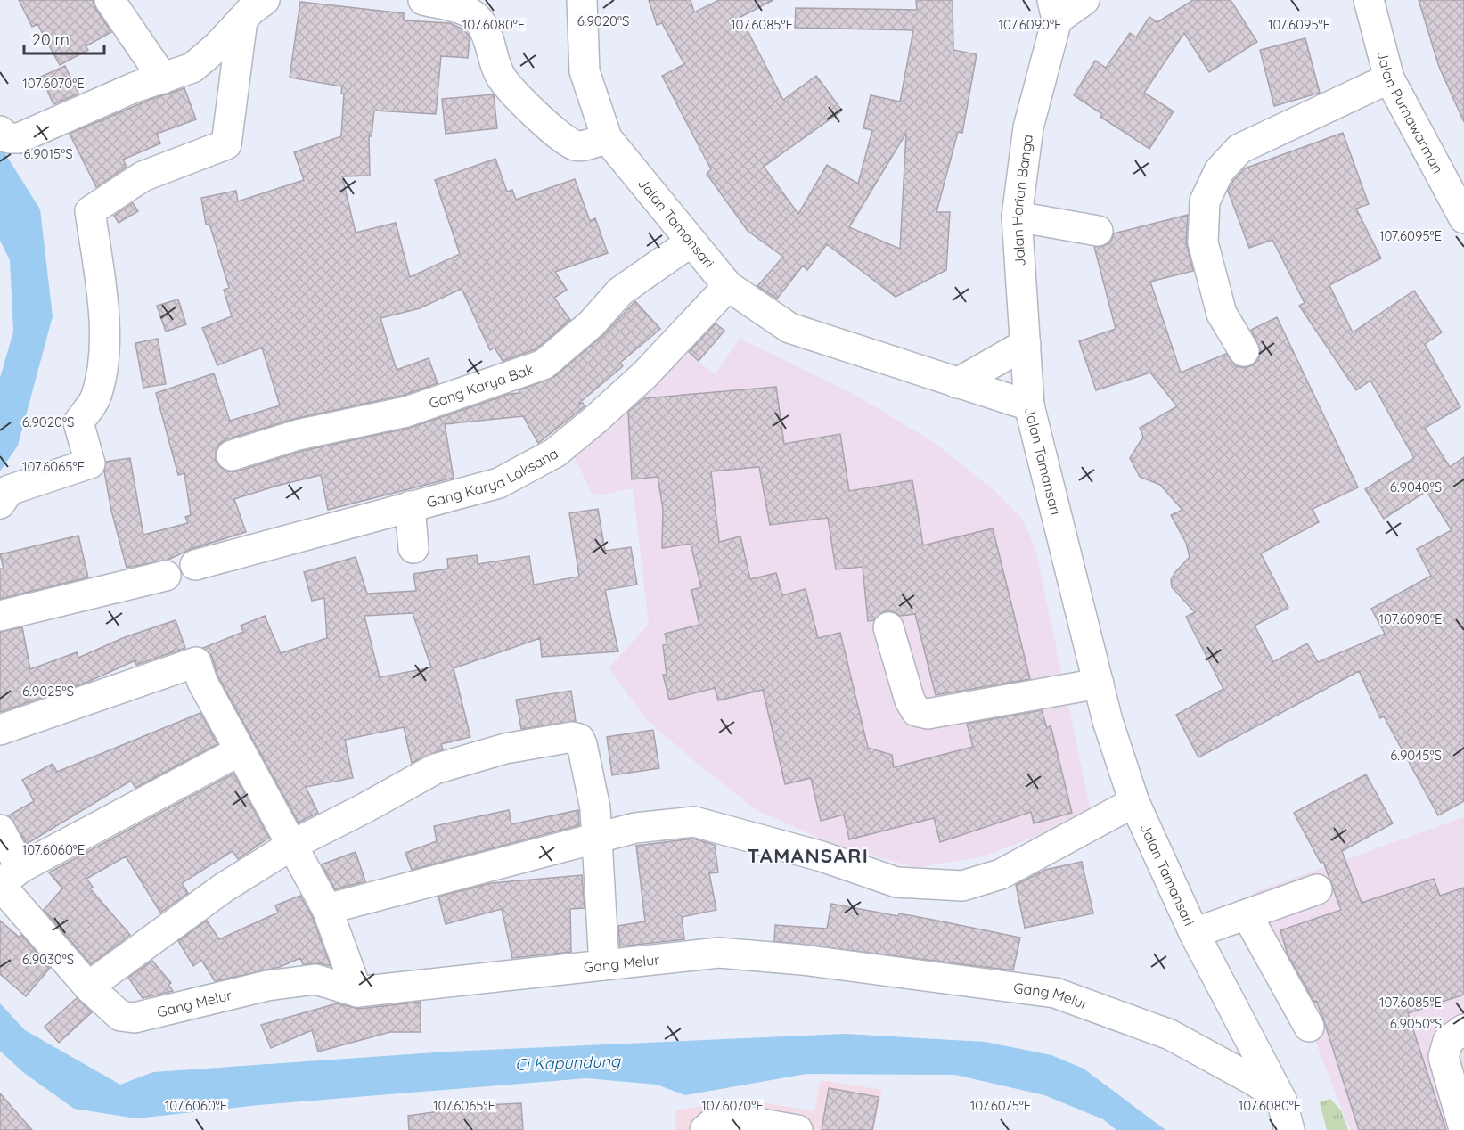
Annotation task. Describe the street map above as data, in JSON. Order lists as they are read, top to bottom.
{
  "streets": {
    "street": [
      "Jalan Purnawarman",
      "Jalan Harian Banga",
      "Jalan Tamansari",
      "Gang Karya Bak",
      "Gang Karya Laksana",
      "Gang Melur"
    ]
  },
  "crossings": [
    ["Jalan Harian Banga", "Jalan Tamansari"],
    ["Jalan Tamansari", "Gang Karya Bak"],
    ["Jalan Tamansari", "Gang Karya Laksana"],
    ["Jalan Tamansari", "Gang Melur"]
  ],
  "districts": ["TAMANSARI"],
  "water": ["Ci Kapundung"],
  "scale_bar": "20 m",
  "coordinates": [
    "6.9020°S",
    "107.6080°E",
    "107.6085°E",
    "107.6090°E",
    "107.6095°E",
    "107.6070°E",
    "6.9015°S",
    "107.6065°E",
    "6.9040°S",
    "6.9025°S",
    "6.9045°S",
    "107.6060°E",
    "6.9030°S",
    "6.9050°S",
    "107.6075°E"
  ]
}
